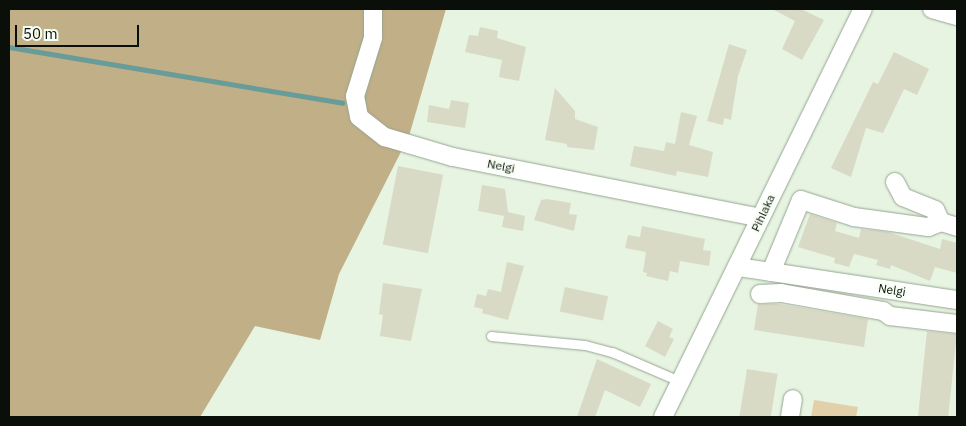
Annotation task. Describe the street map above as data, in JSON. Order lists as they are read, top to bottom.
{
  "streets": {
    "street": ["Nelgi", "Pihlaka"]
  },
  "crossings": [
    ["Nelgi", "Pihlaka"]
  ],
  "scale_bar": "50 m"
}
